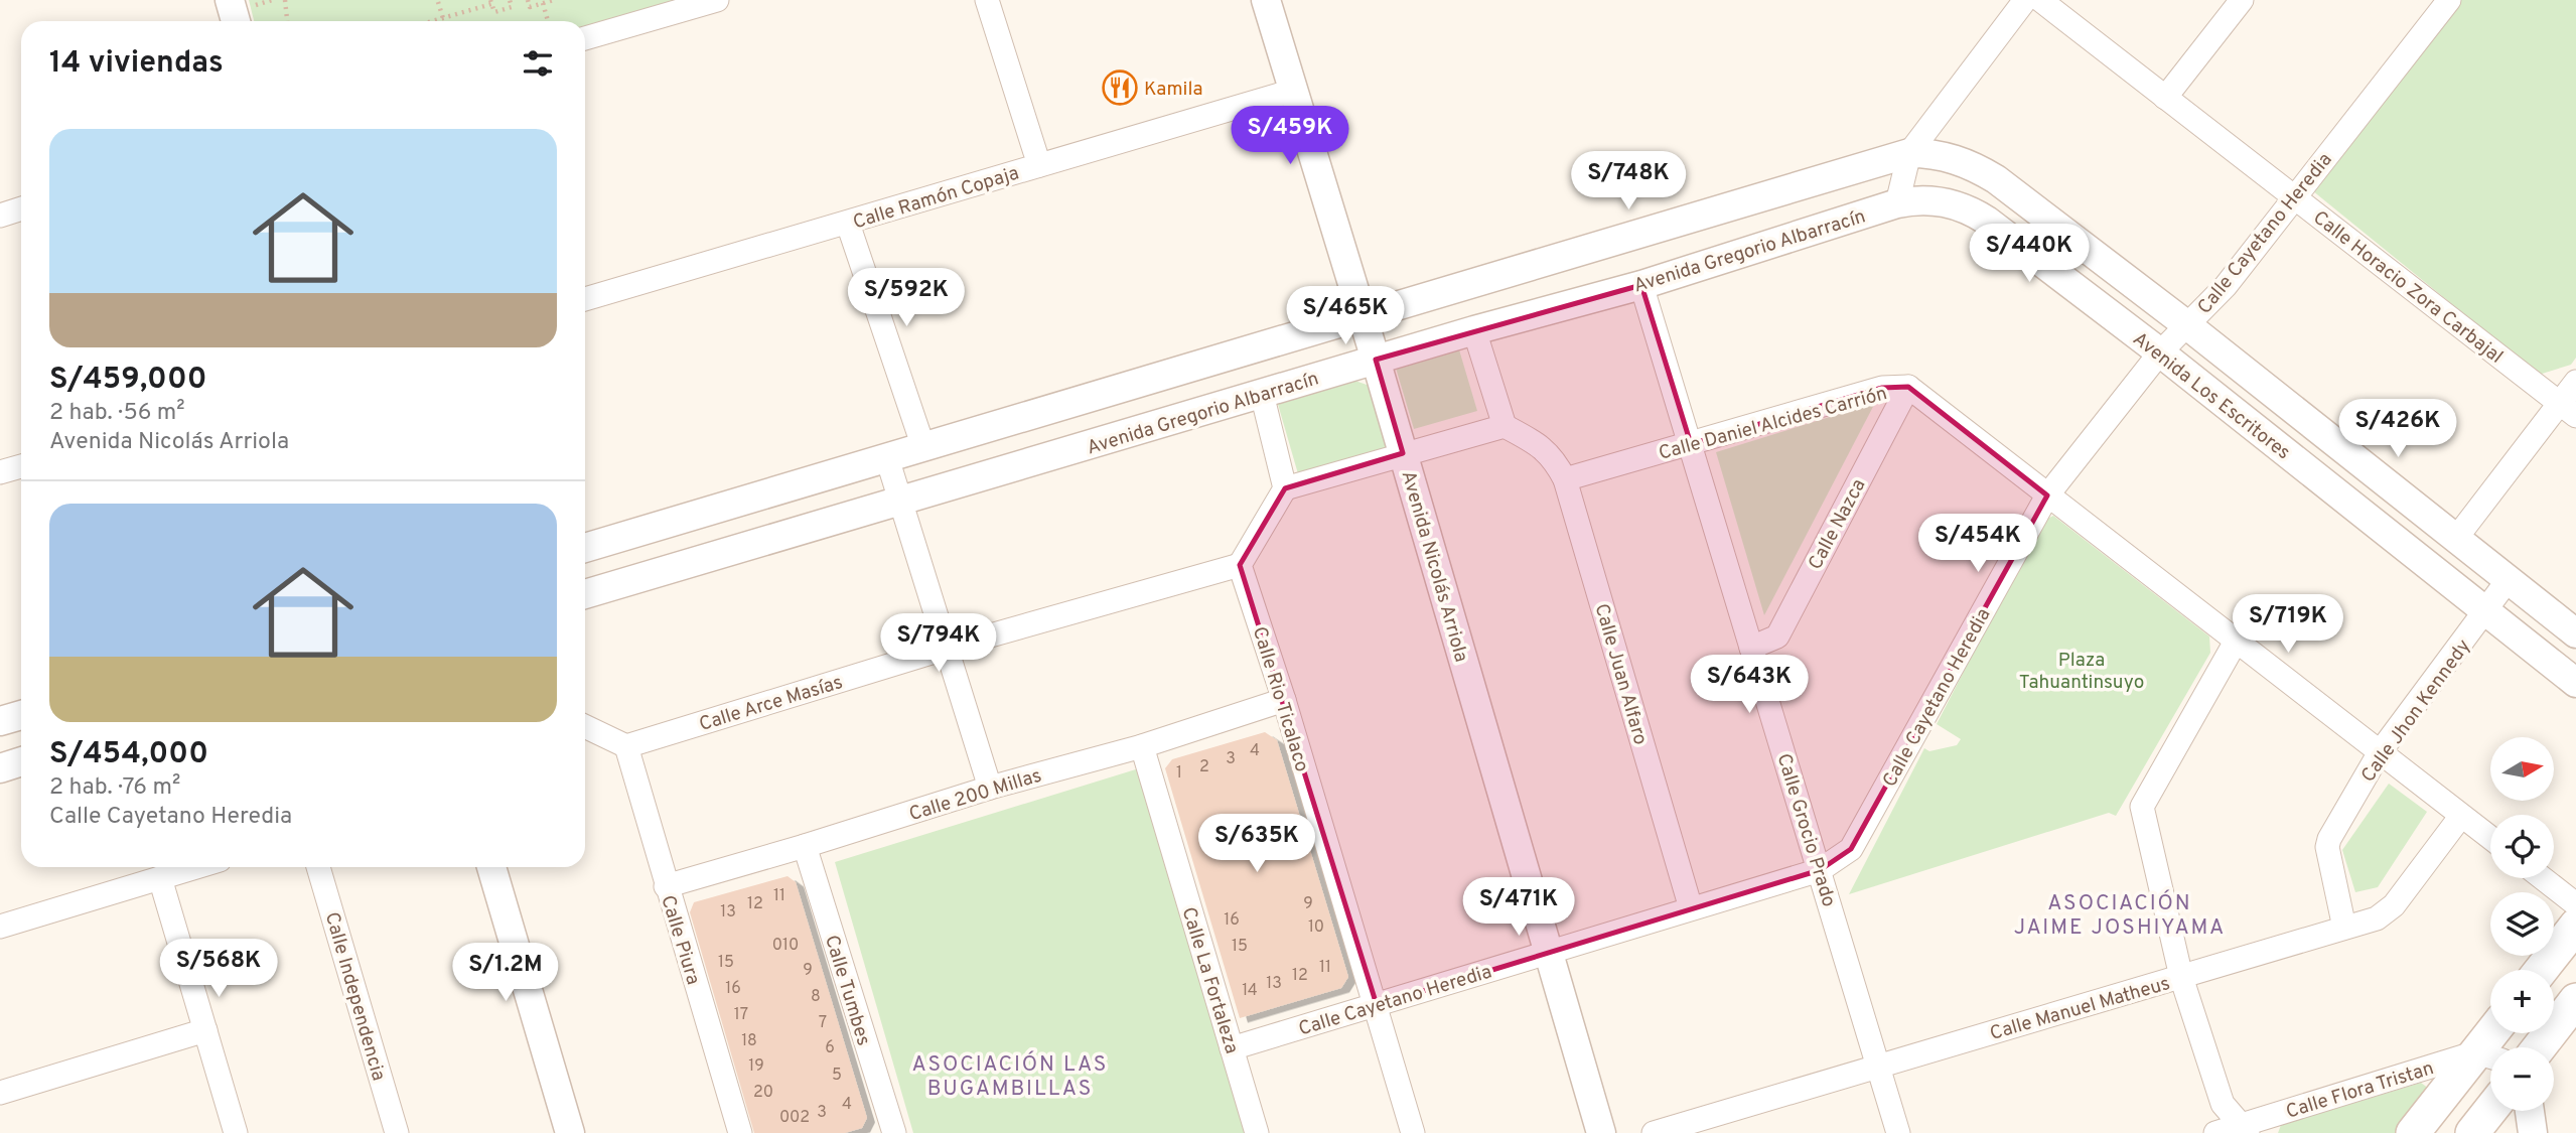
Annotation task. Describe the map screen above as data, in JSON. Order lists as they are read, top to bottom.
{
  "streets": {
    "street": [
      "Calle Ramón Copaja",
      "Calle Cayetano Heredia",
      "Avenida Gregorio Albarracín",
      "Calle Horacio Zora Carbajal",
      "Avenida Los Escritores",
      "Calle Daniel Alcides Carrión",
      "Calle Nazca",
      "Avenida Nicolás Arriola",
      "Calle Juan Alfaro",
      "Calle Rio Ticalaco",
      "Calle Arce Masías",
      "Calle Jhon Kennedy",
      "Calle 200 Millas",
      "Calle Grocio Prado",
      "Calle Piura",
      "Calle La Fortaleza",
      "Calle Tumbes",
      "Calle Independencia",
      "Calle Manuel Matheus",
      "Calle Flora Tristan"
    ]
  },
  "crossings": [
    ["Calle Ramón Copaja", "Avenida Nicolás Arriola"],
    ["Calle Cayetano Heredia", "Calle Horacio Zora Carbajal"],
    ["Calle Cayetano Heredia", "Avenida Los Escritores"],
    ["Calle Cayetano Heredia", "Calle Daniel Alcides Carrión"],
    ["Calle Cayetano Heredia", "Avenida Nicolás Arriola"],
    ["Calle Cayetano Heredia", "Calle Juan Alfaro"],
    ["Calle Cayetano Heredia", "Calle Rio Ticalaco"],
    ["Calle Cayetano Heredia", "Calle Grocio Prado"],
    ["Calle Cayetano Heredia", "Calle La Fortaleza"],
    ["Avenida Gregorio Albarracín", "Avenida Los Escritores"],
    ["Avenida Gregorio Albarracín", "Avenida Nicolás Arriola"],
    ["Avenida Gregorio Albarracín", "Calle Grocio Prado"],
    ["Avenida Los Escritores", "Calle Jhon Kennedy"],
    ["Calle Daniel Alcides Carrión", "Calle Nazca"],
    ["Calle Daniel Alcides Carrión", "Calle Juan Alfaro"],
    ["Calle Daniel Alcides Carrión", "Calle Jhon Kennedy"],
    ["Calle Daniel Alcides Carrión", "Calle Grocio Prado"],
    ["Calle Daniel Alcides Carrión", "Calle Manuel Matheus"],
    ["Calle Nazca", "Calle Grocio Prado"],
    ["Calle Rio Ticalaco", "Calle Arce Masías"],
    ["Calle Rio Ticalaco", "Calle 200 Millas"],
    ["Calle Arce Masías", "Calle Piura"],
    ["Calle Jhon Kennedy", "Calle Manuel Matheus"],
    ["Calle 200 Millas", "Calle Piura"],
    ["Calle 200 Millas", "Calle La Fortaleza"],
    ["Calle 200 Millas", "Calle Tumbes"],
    ["Calle Grocio Prado", "Calle Manuel Matheus"]
  ],
  "districts": ["ASOCIACIÓN JAIME JOSHIYAMA", "ASOCIACIÓN LAS BUGAMBILLAS"],
  "parks": ["Plaza Tahuantinsuyo"],
  "places": {
    "restaurant": ["Kamila"]
  },
  "house_numbers": [
    "4",
    "3",
    "2",
    "1",
    "11",
    "12",
    "9",
    "13",
    "16",
    "10",
    "010",
    "15",
    "15",
    "11",
    "9",
    "12",
    "13",
    "16",
    "14",
    "8",
    "17",
    "7",
    "18",
    "6",
    "19",
    "5",
    "20",
    "4",
    "3",
    "002"
  ],
  "north": "right",
  "page": {
    "heading": "14 viviendas",
    "price": [
      "S/459K",
      "S/748K",
      "S/440K",
      "S/592K",
      "S/465K",
      "S/426K",
      "S/454K",
      "S/719K",
      "S/794K",
      "S/643K",
      "S/635K",
      "S/471K",
      "S/568K",
      "S/1.2M"
    ],
    "list": [
      {
        "name": "S/459,000",
        "note": "2 hab. · 56 m² · Avenida Nicolás Arriola"
      },
      {
        "name": "S/454,000",
        "note": "2 hab. · 76 m² · Calle Cayetano Heredia"
      }
    ],
    "map_buttons": ["+", "−"]
  }
}
